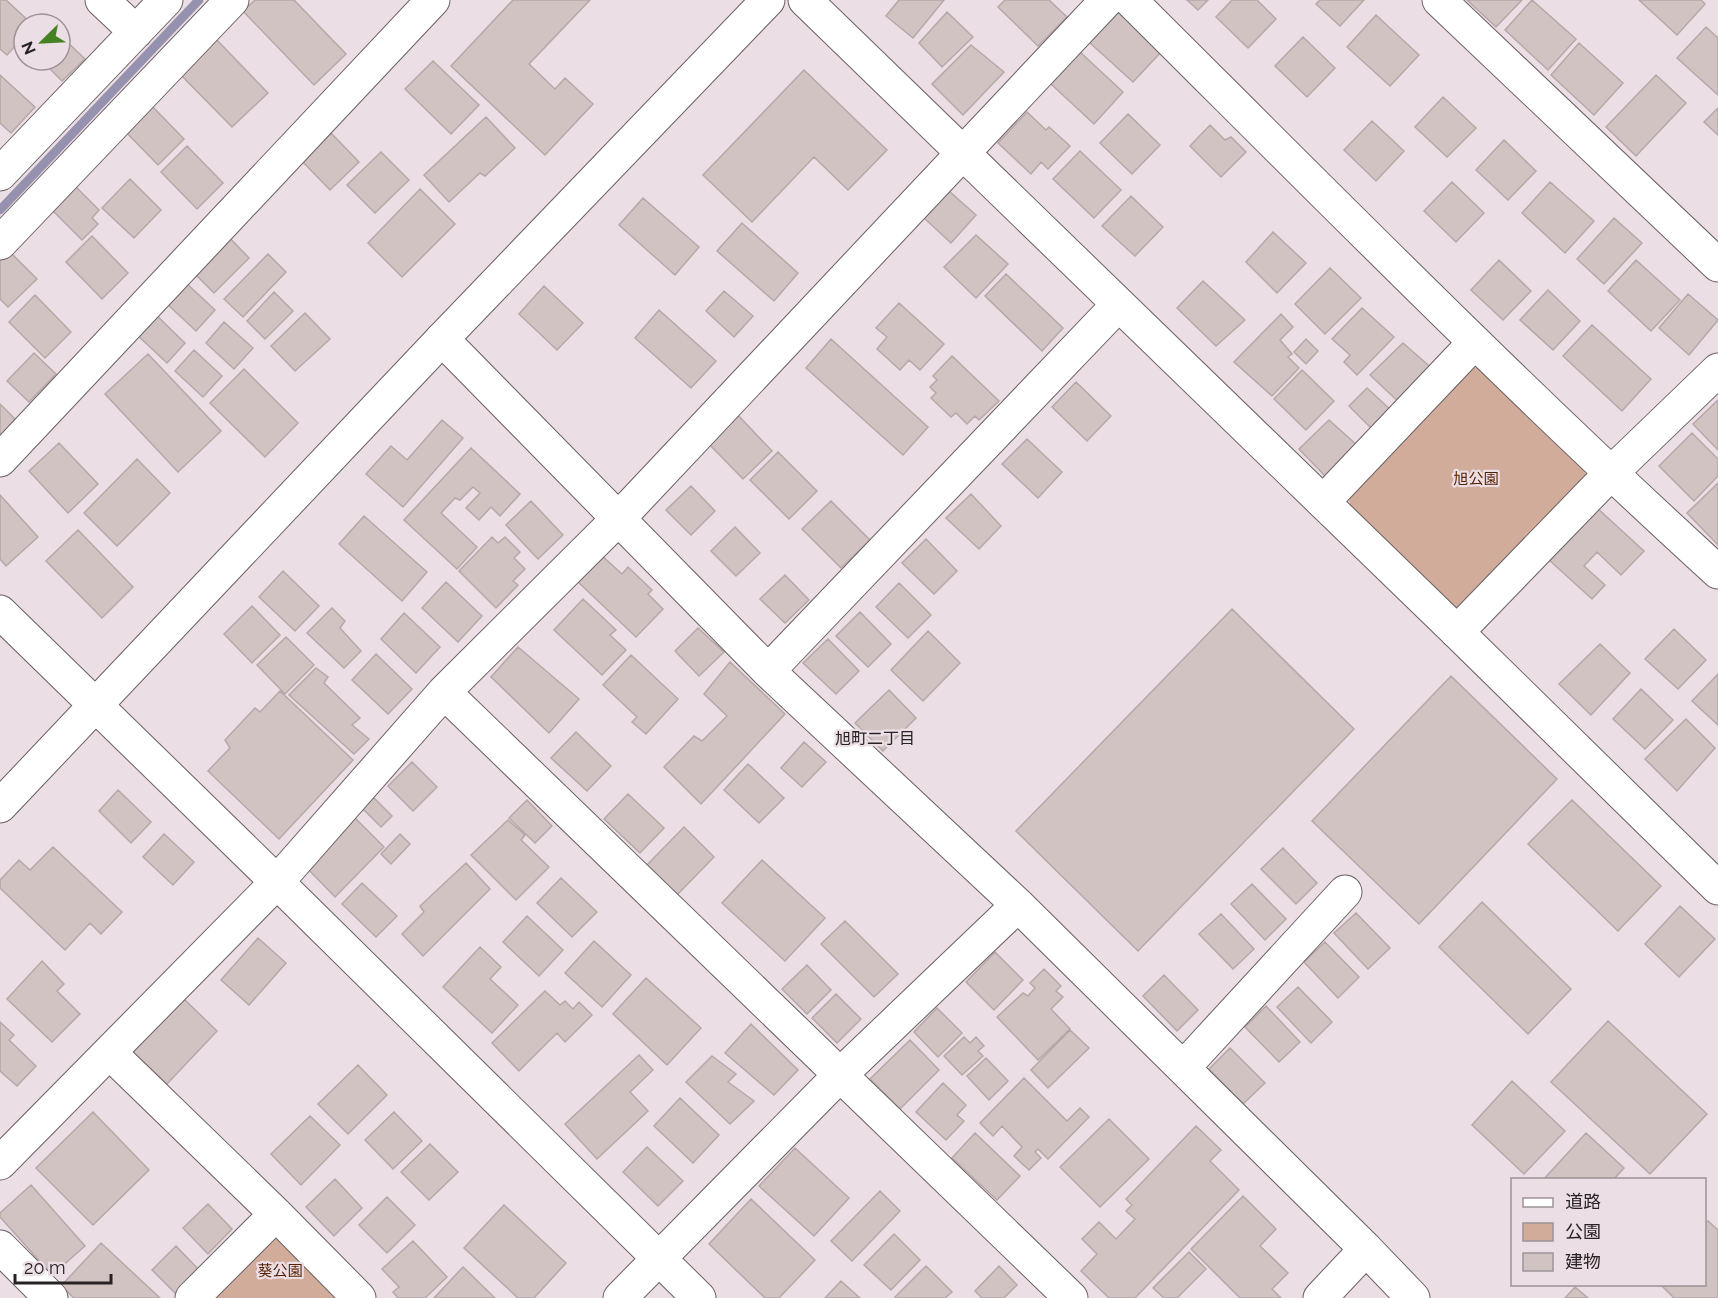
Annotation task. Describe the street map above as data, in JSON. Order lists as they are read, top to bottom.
{
  "districts": ["旭町二丁目"],
  "parks": ["旭公園", "葵公園"],
  "legend": ["道路", "公園", "建物"],
  "scale_bar": "20 m",
  "north": "bottom left"
}
